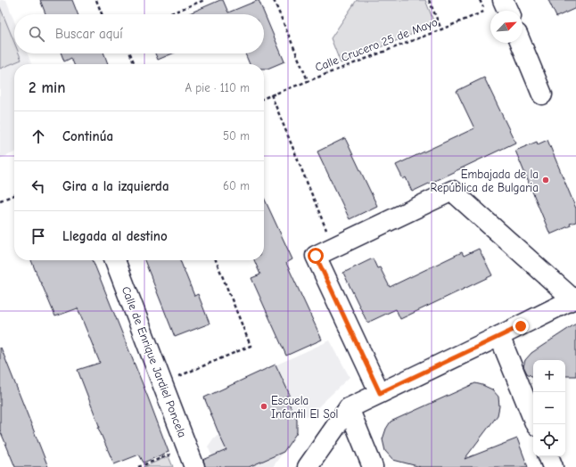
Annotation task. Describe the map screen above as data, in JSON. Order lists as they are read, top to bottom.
{
  "streets": {
    "street": ["Calle de Enrique Jardiel Poncela"],
    "path": ["Calle Crucero 25 de Mayo"]
  },
  "places": ["Embajada de la República de Bulgaria", "Escuela Infantil El Sol"],
  "north": "top right",
  "page": {
    "search": "Buscar aquí",
    "heading": ["2 min", "A pie · 110 m"],
    "list": [
      ["Continúa", "50 m"],
      ["Gira a la izquierda", "60 m"],
      "Llegada al destino"
    ],
    "map_buttons": ["+", "−"]
  }
}
